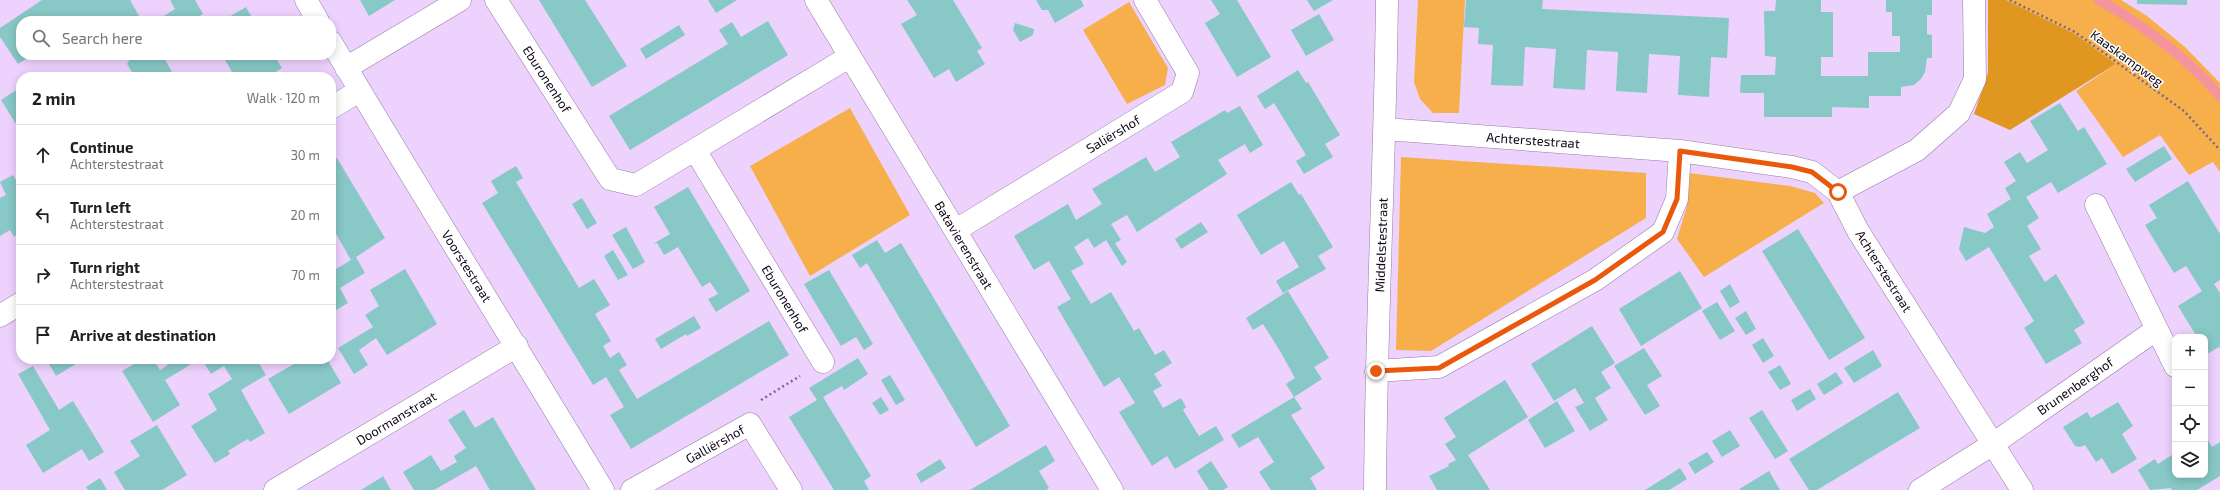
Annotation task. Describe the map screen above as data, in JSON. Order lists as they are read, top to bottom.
{
  "streets": {
    "street": [
      "Eburonenhof",
      "Saliërshof",
      "Achterstestraat",
      "Batavierenstraat",
      "Middelstestraat",
      "Voorstestraat",
      "Brunenberghof",
      "Doormanstraat",
      "Galliërshof"
    ],
    "path": ["Kaaskampweg"]
  },
  "crossings": [
    ["Eburonenhof", "Batavierenstraat"],
    ["Saliërshof", "Batavierenstraat"],
    ["Achterstestraat", "Middelstestraat"],
    ["Achterstestraat", "Brunenberghof"],
    ["Voorstestraat", "Doormanstraat"]
  ],
  "page": {
    "search": "Search here",
    "heading": ["2 min", "Walk · 120 m"],
    "list": [
      ["Continue", "Achterstestraat", "30 m"],
      ["Turn left", "Achterstestraat", "20 m"],
      ["Turn right", "Achterstestraat", "70 m"],
      "Arrive at destination"
    ],
    "map_buttons": ["+", "−"]
  }
}
